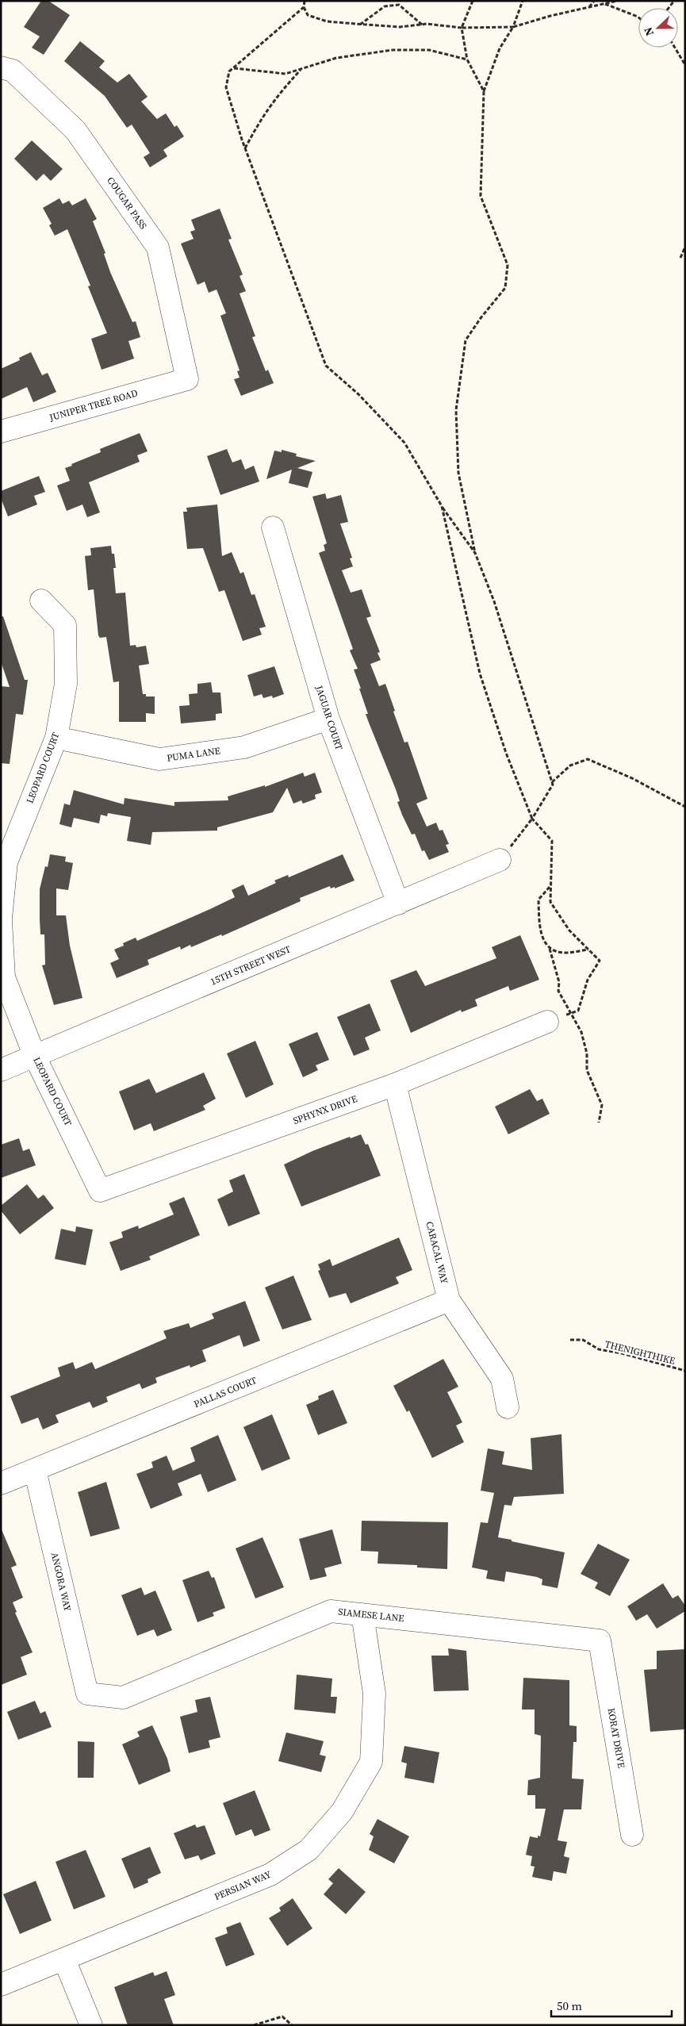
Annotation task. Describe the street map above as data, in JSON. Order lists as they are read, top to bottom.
{
  "streets": {
    "street": [
      "COUGAR PASS",
      "JUNIPER TREE ROAD",
      "JAGUAR COURT",
      "PUMA LANE",
      "LEOPARD COURT",
      "15TH STREET WEST",
      "SPHYNX DRIVE",
      "CARACAL WAY",
      "PALLAS COURT",
      "ANGORA WAY",
      "SIAMESE LANE",
      "KORAT DRIVE",
      "PERSIAN WAY"
    ],
    "path": ["THENIGHTHIKE"]
  },
  "crossings": [
    ["COUGAR PASS", "JUNIPER TREE ROAD"],
    ["JAGUAR COURT", "PUMA LANE"],
    ["JAGUAR COURT", "15TH STREET WEST"],
    ["PUMA LANE", "LEOPARD COURT"],
    ["LEOPARD COURT", "15TH STREET WEST"],
    ["LEOPARD COURT", "SPHYNX DRIVE"],
    ["SPHYNX DRIVE", "CARACAL WAY"],
    ["CARACAL WAY", "PALLAS COURT"],
    ["PALLAS COURT", "ANGORA WAY"],
    ["ANGORA WAY", "SIAMESE LANE"],
    ["SIAMESE LANE", "KORAT DRIVE"],
    ["SIAMESE LANE", "PERSIAN WAY"]
  ],
  "scale_bar": "50 m",
  "north": "left"
}
